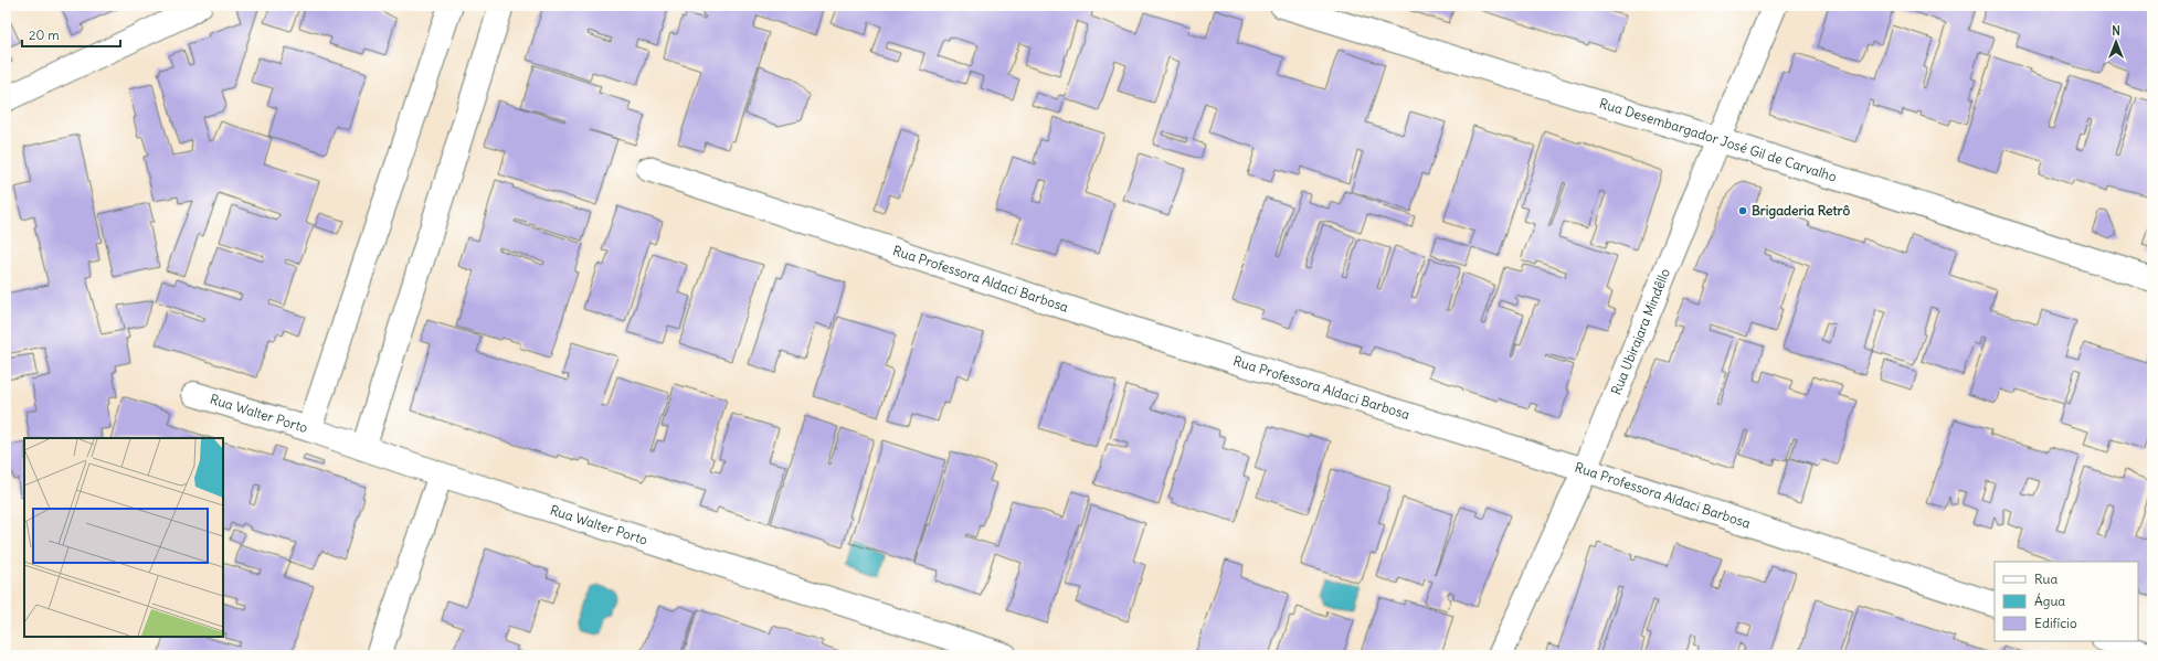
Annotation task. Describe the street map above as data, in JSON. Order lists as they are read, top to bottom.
{
  "streets": {
    "street": [
      "Rua Desembargador José Gil de Carvalho",
      "Rua Professora Aldaci Barbosa",
      "Rua Ubirajara Mindêllo",
      "Rua Walter Porto"
    ]
  },
  "crossings": [
    ["Rua Desembargador José Gil de Carvalho", "Rua Ubirajara Mindêllo"],
    ["Rua Professora Aldaci Barbosa", "Rua Ubirajara Mindêllo"]
  ],
  "places": ["Brigaderia Retrô"],
  "legend": ["Rua", "Água", "Edifício"],
  "scale_bar": "20 m",
  "north": "top"
}
